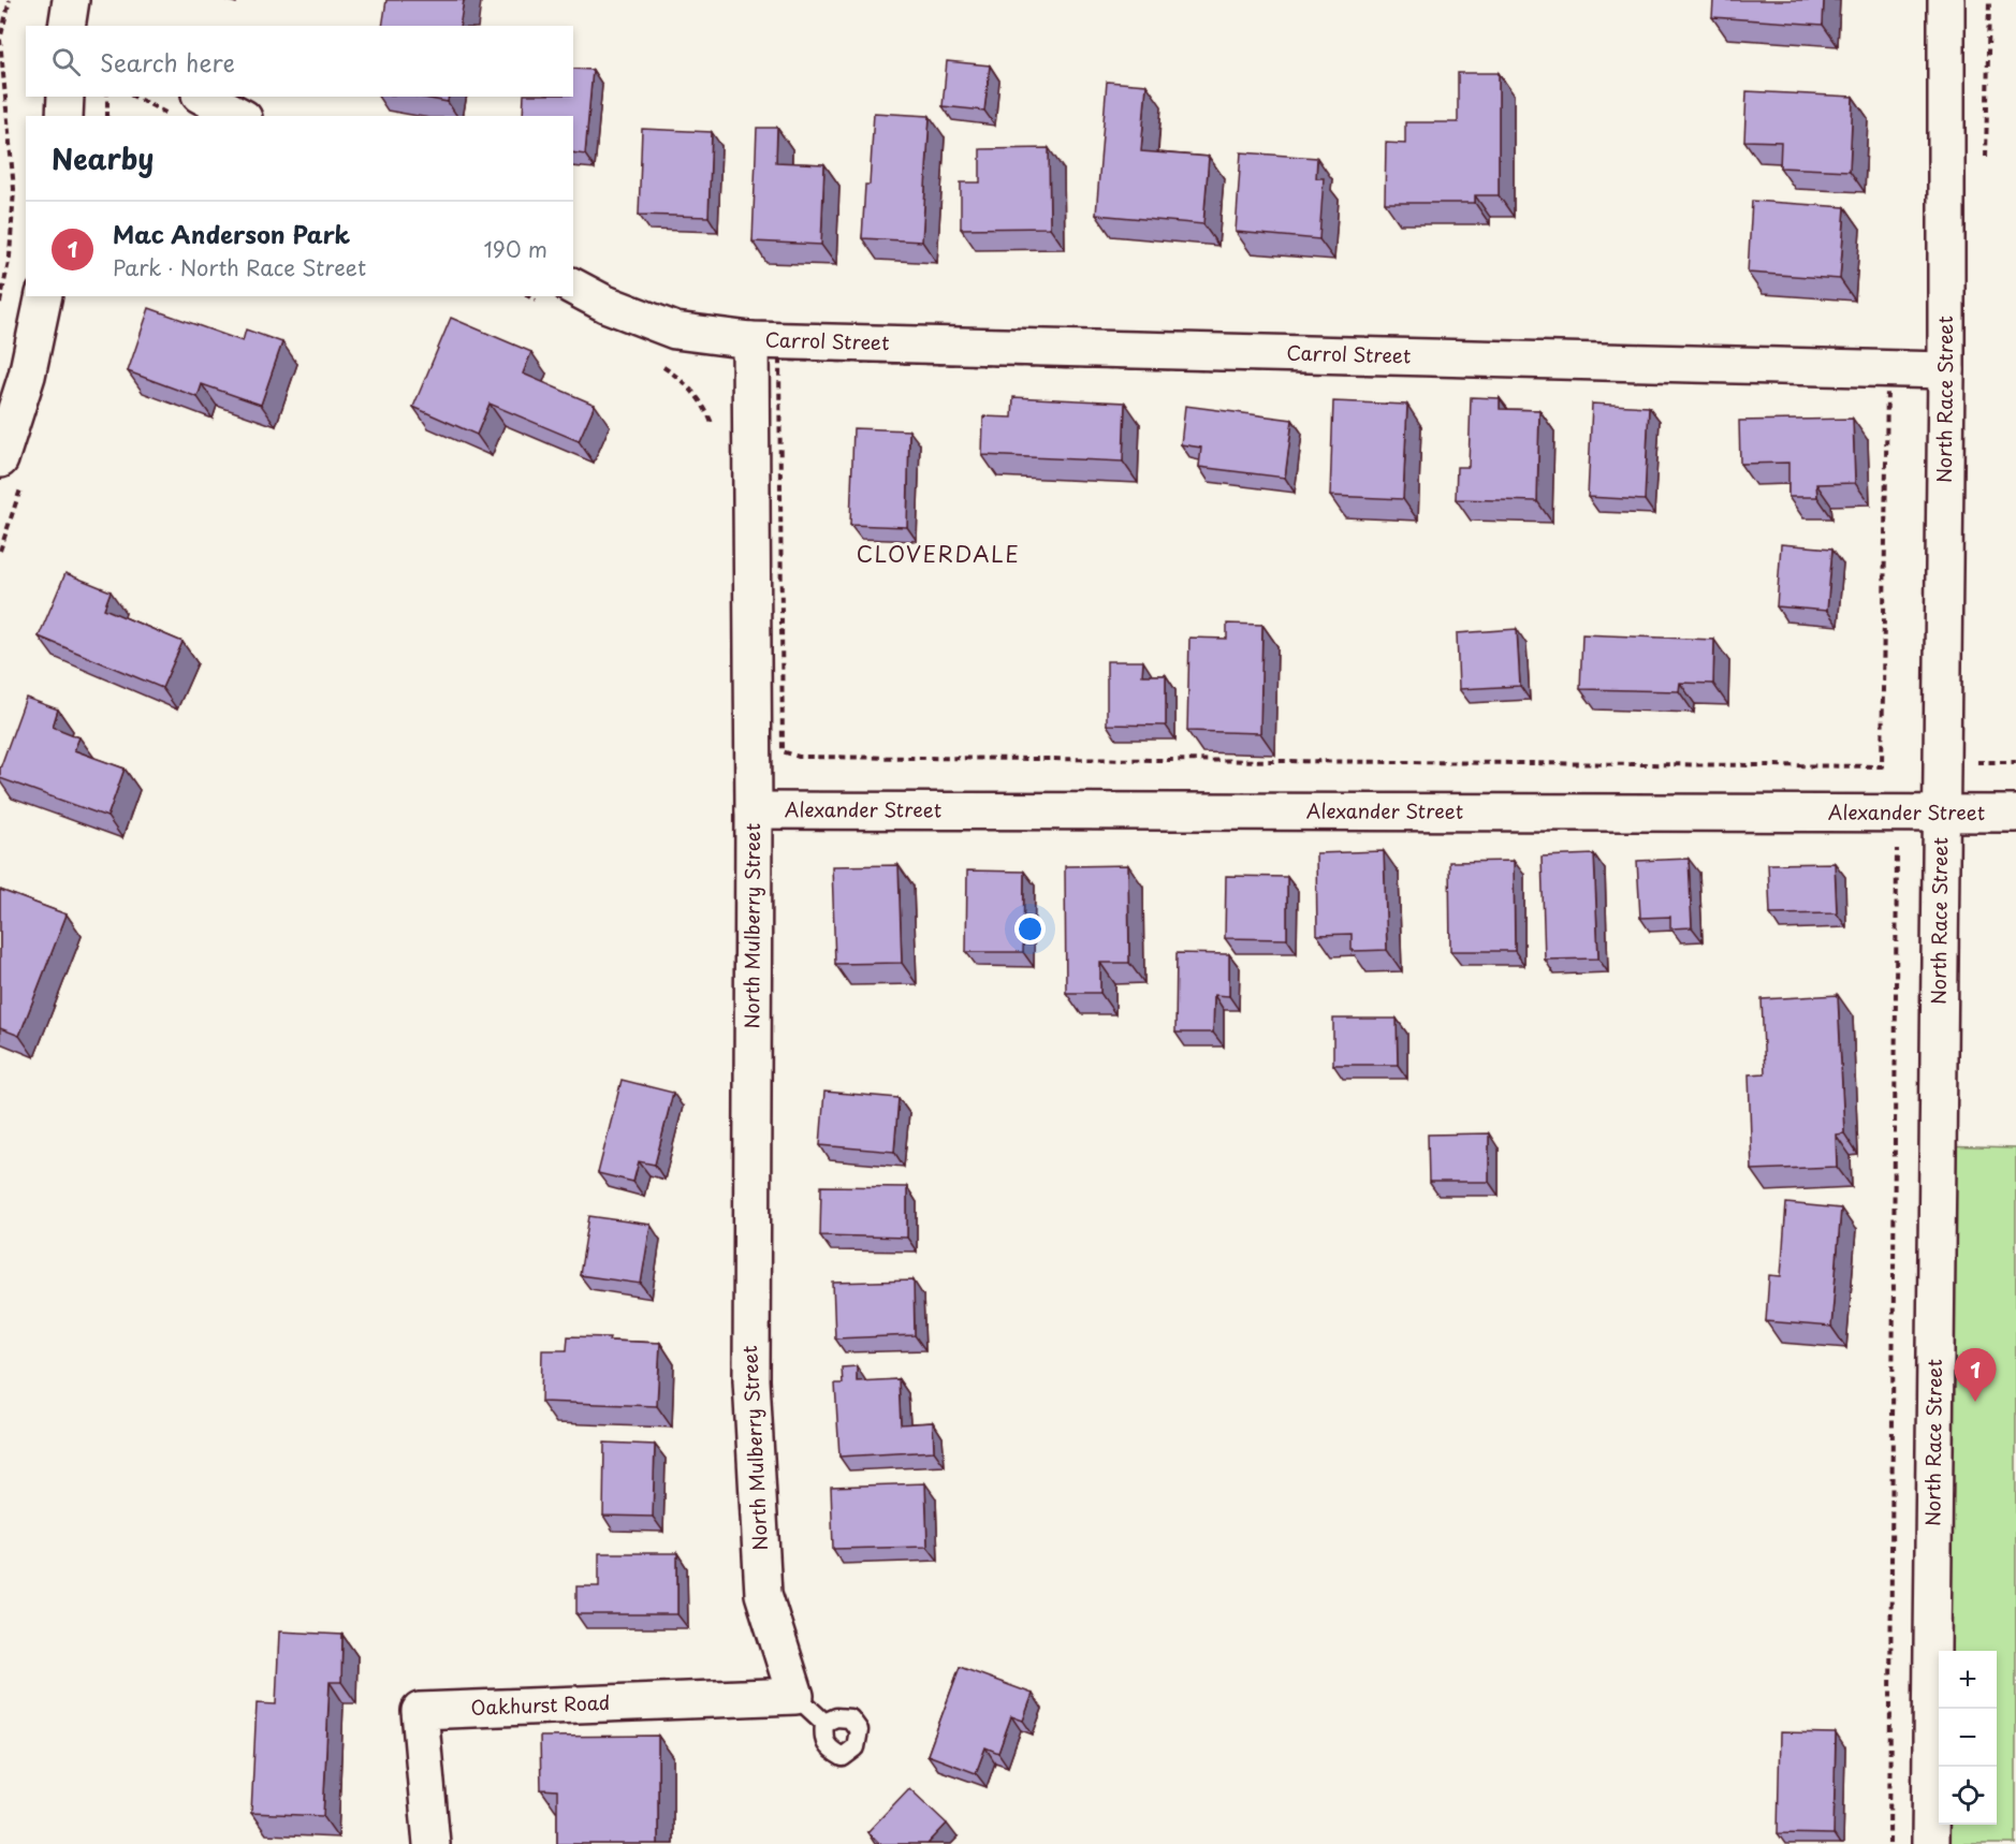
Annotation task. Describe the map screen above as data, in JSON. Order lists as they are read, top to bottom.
{
  "streets": {
    "street": [
      "Carrol Street",
      "North Race Street",
      "Alexander Street",
      "North Mulberry Street",
      "Oakhurst Road"
    ]
  },
  "crossings": [
    ["Carrol Street", "North Race Street"],
    ["Carrol Street", "North Mulberry Street"],
    ["North Race Street", "Alexander Street"],
    ["Alexander Street", "North Mulberry Street"],
    ["North Mulberry Street", "Oakhurst Road"]
  ],
  "districts": ["CLOVERDALE"],
  "page": {
    "search": "Search here",
    "heading": "Nearby",
    "list": [
      {
        "mark": "1",
        "name": "Mac Anderson Park",
        "note": "Park · North Race Street",
        "value": "190 m"
      }
    ],
    "pins": "1",
    "map_buttons": ["+", "−"]
  }
}
